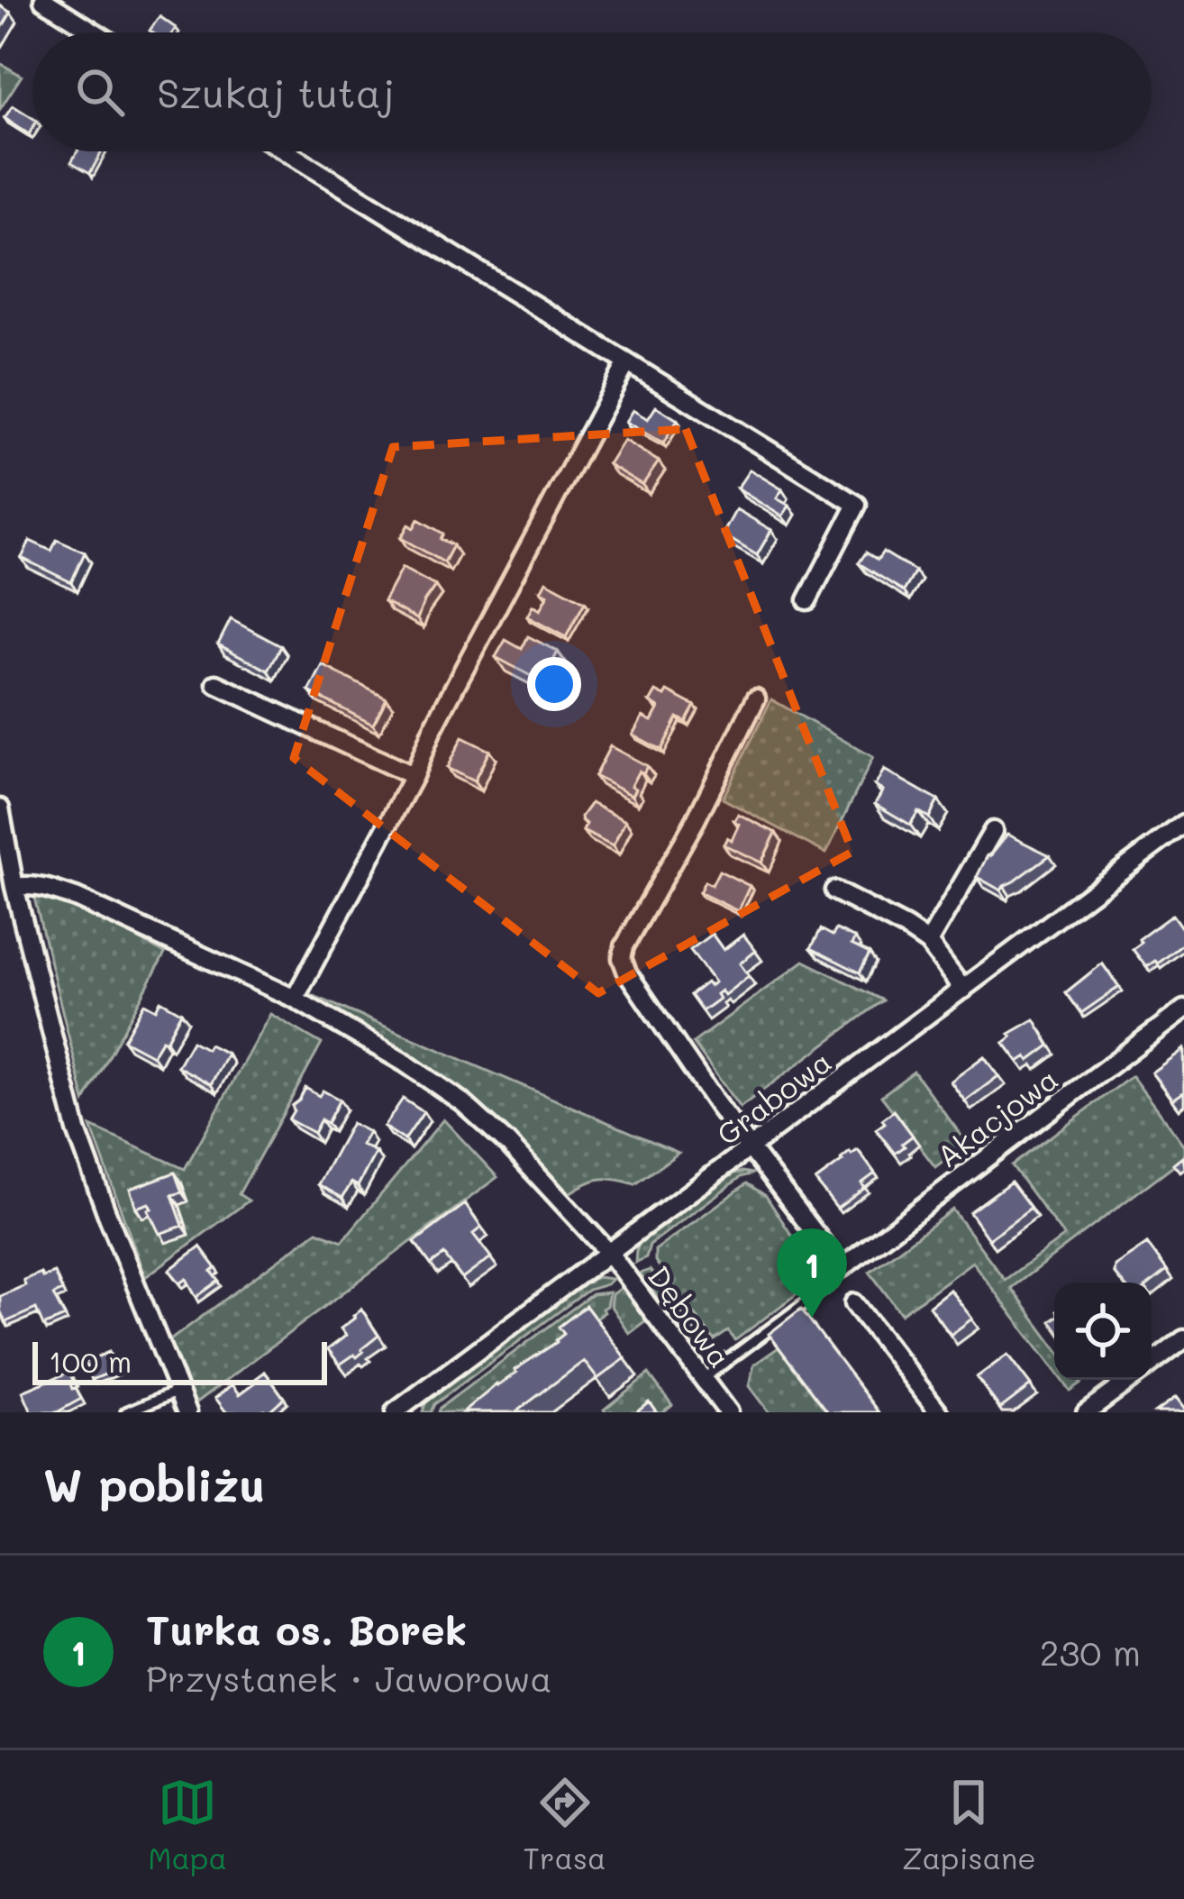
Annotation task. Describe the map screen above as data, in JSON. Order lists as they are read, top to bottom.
{
  "streets": {
    "street": ["Grabowa", "Akacjowa", "Dębowa"]
  },
  "crossings": [
    ["Grabowa", "Dębowa"]
  ],
  "scale_bar": "100 m",
  "page": {
    "search": "Szukaj tutaj",
    "pins": "1",
    "scale": "100 m",
    "heading": "W pobliżu",
    "list": [
      {
        "mark": "1",
        "name": "Turka os. Borek",
        "note": "Przystanek · Jaworowa",
        "value": "230 m"
      }
    ],
    "nav": ["Mapa", "Trasa", "Zapisane"]
  }
}
